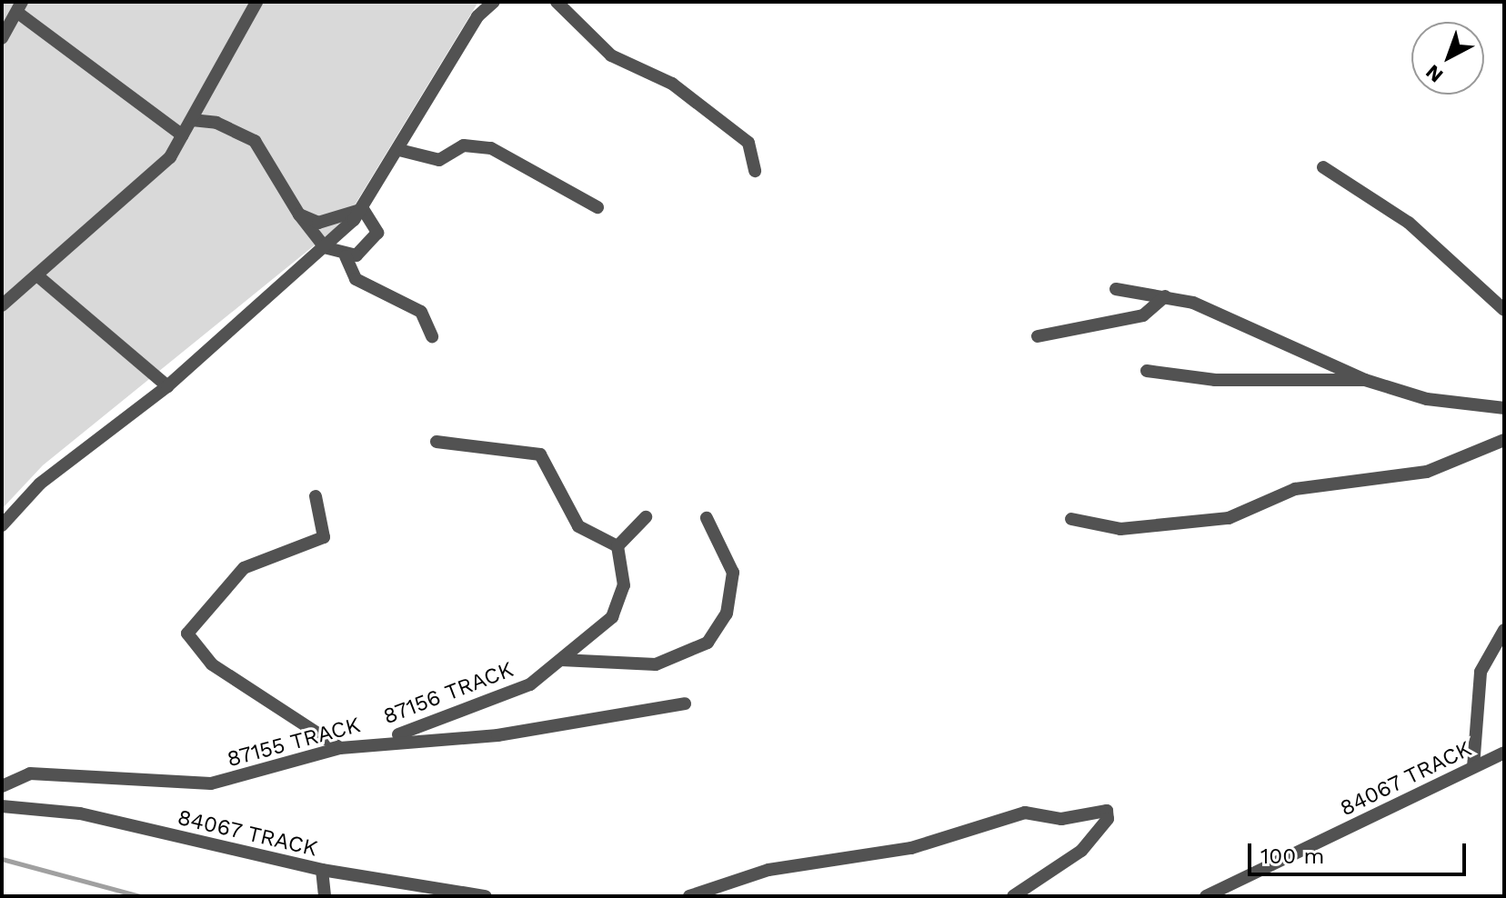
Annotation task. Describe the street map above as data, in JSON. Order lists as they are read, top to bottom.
{
  "streets": {
    "street": ["87156 TRACK", "87155 TRACK", "84067 TRACK"]
  },
  "crossings": [
    ["87156 TRACK", "87155 TRACK"]
  ],
  "scale_bar": "100 m",
  "north": "bottom left"
}
